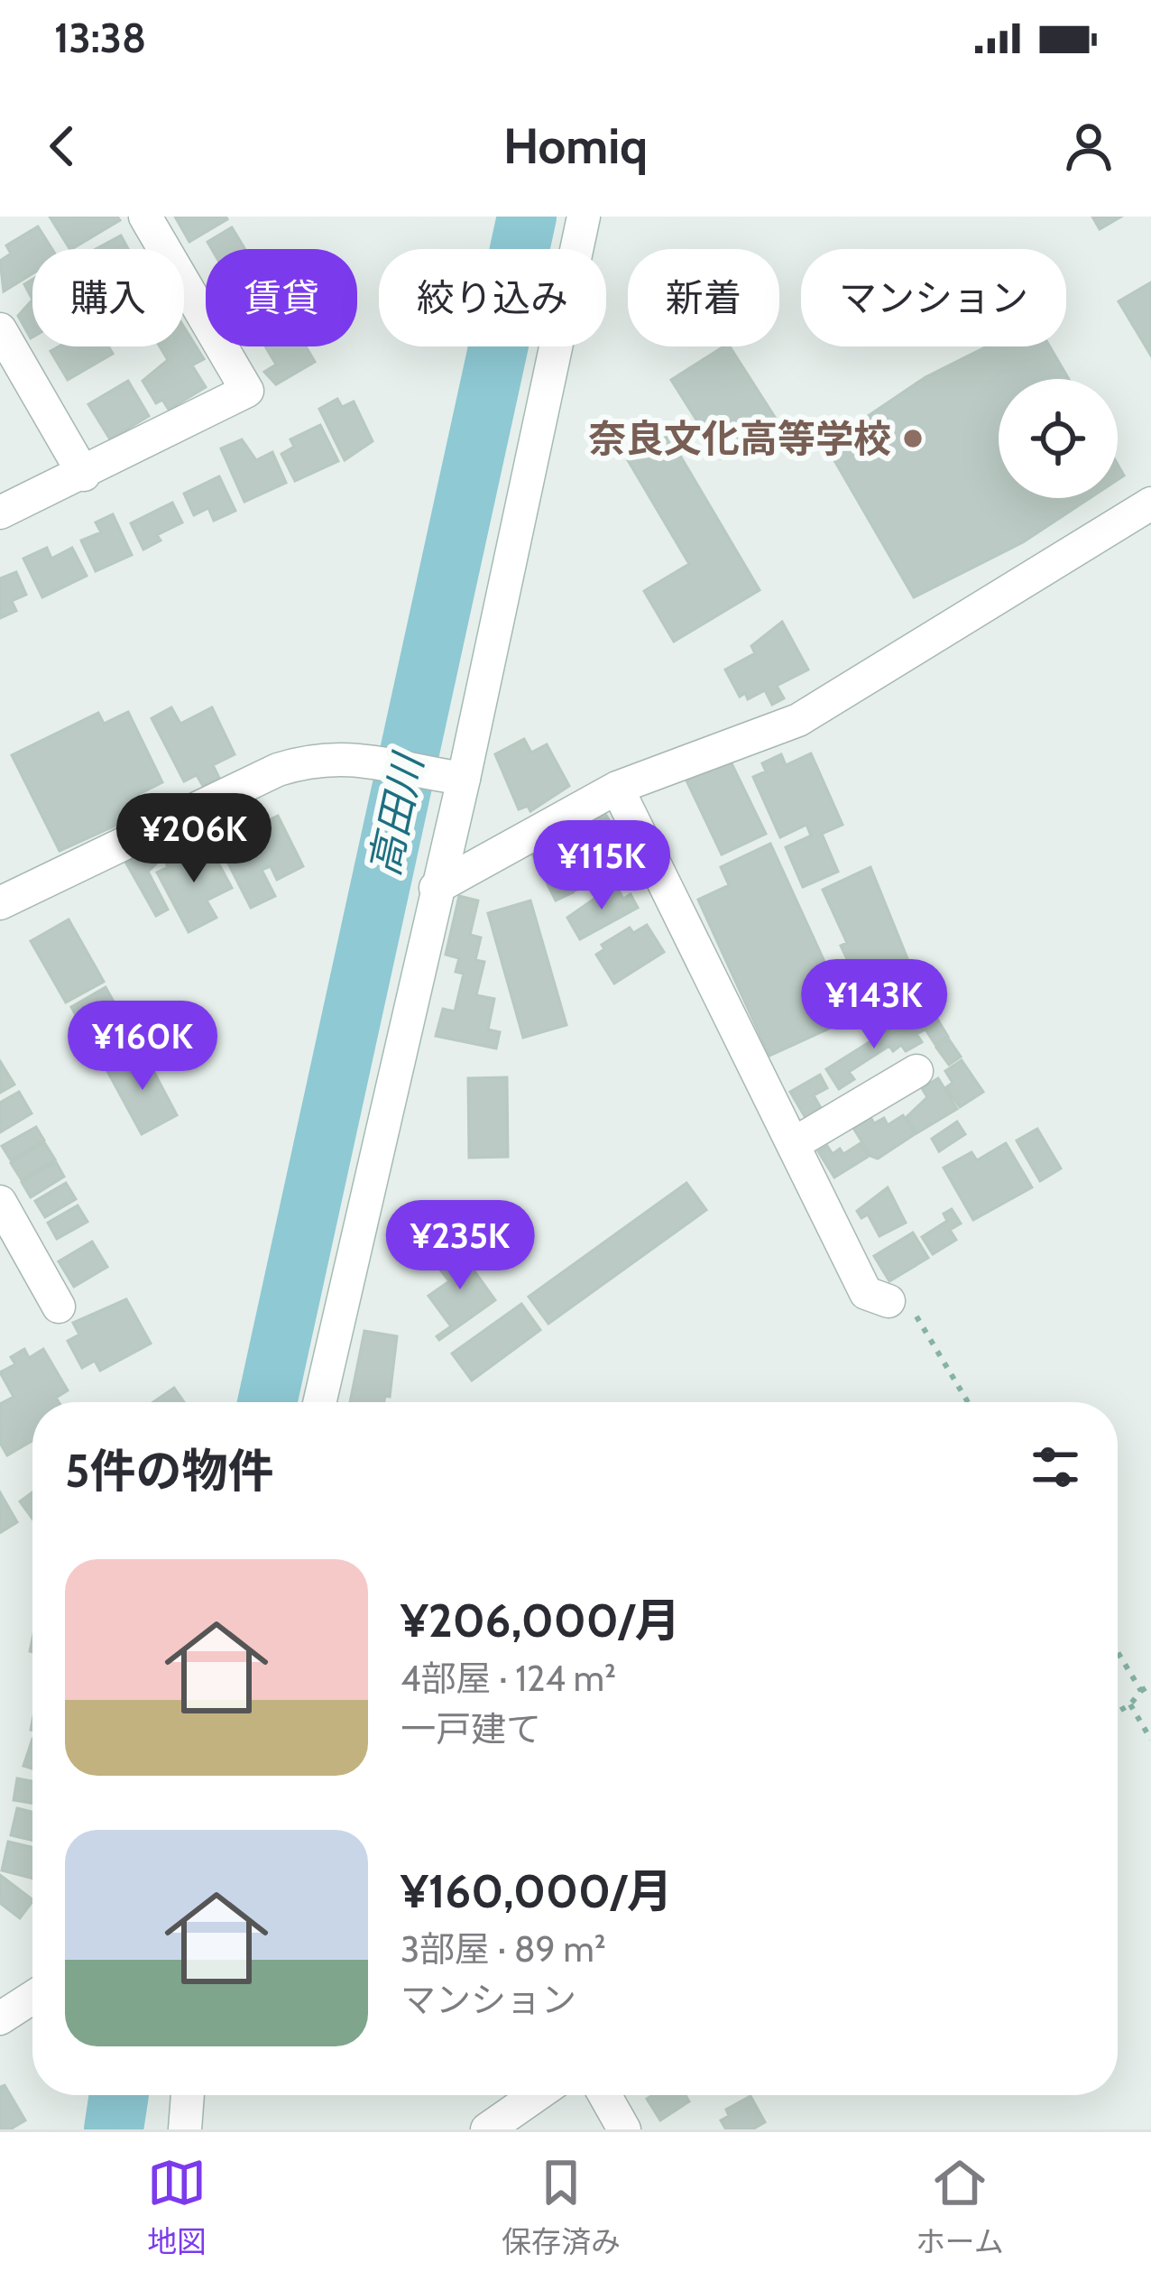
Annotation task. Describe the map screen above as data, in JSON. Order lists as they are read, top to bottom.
{
  "water": ["高田川"],
  "places": ["奈良文化高等学校"],
  "page": {
    "status": "13:38",
    "header": "Homiq",
    "chip": [
      "購入",
      "賃貸",
      "絞り込み",
      "新着",
      "マンション"
    ],
    "price": [
      "¥206K",
      "¥115K",
      "¥143K",
      "¥160K",
      "¥235K"
    ],
    "heading": "5件の物件",
    "list": [
      {
        "name": "¥206,000/月",
        "note": "4部屋 · 124 m² · 一戸建て"
      },
      {
        "name": "¥160,000/月",
        "note": "3部屋 · 89 m² · マンション"
      }
    ],
    "tabs": ["地図", "保存済み", "ホーム"]
  }
}
